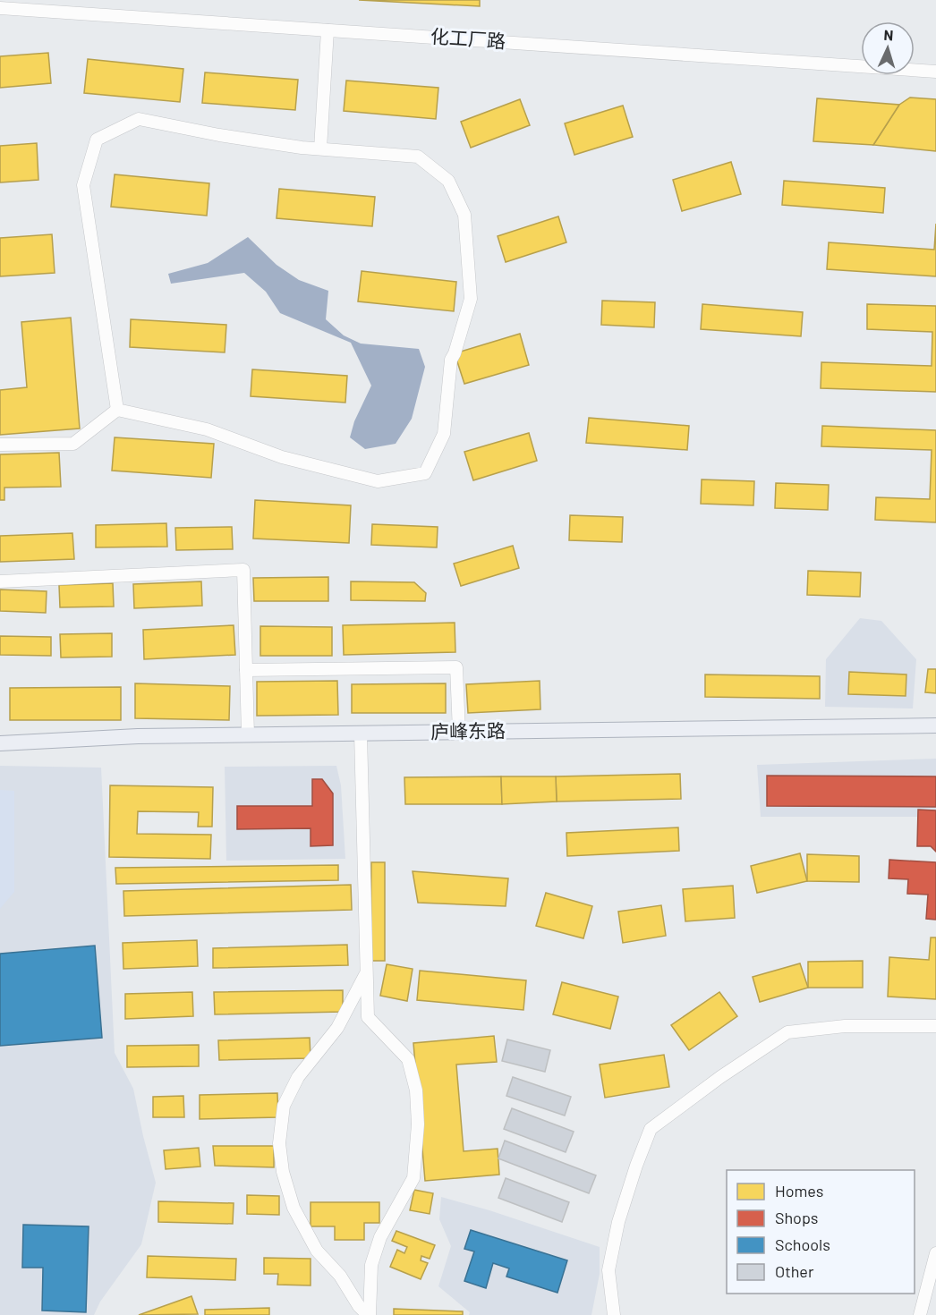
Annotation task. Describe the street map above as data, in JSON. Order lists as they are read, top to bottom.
{
  "streets": {
    "main road": ["庐峰东路"],
    "street": ["化工厂路"]
  },
  "legend": [
    "Homes",
    "Shops",
    "Schools",
    "Other"
  ],
  "north": "top"
}
